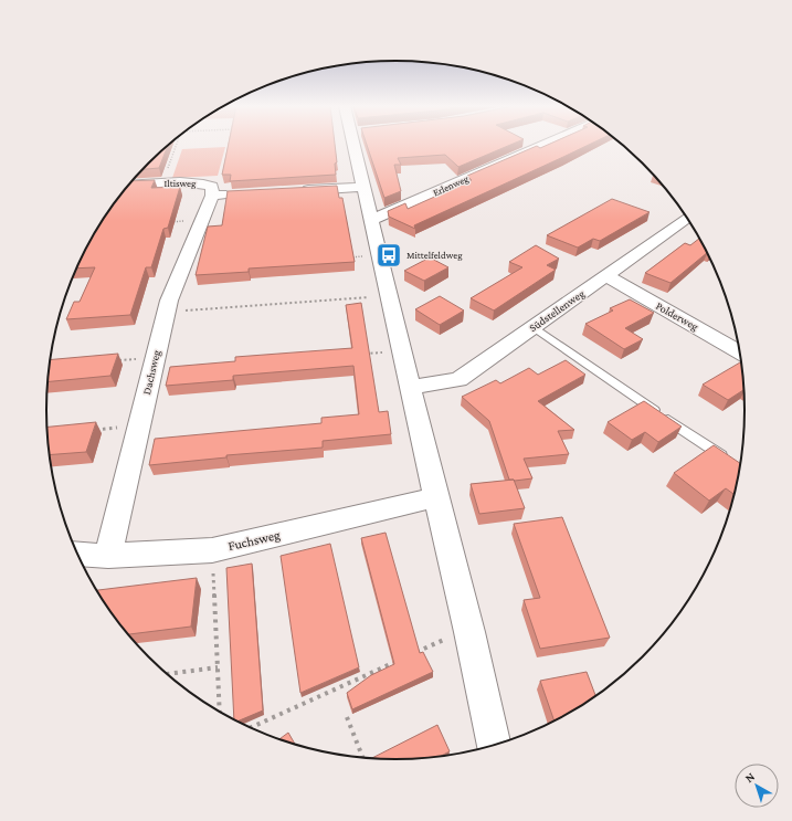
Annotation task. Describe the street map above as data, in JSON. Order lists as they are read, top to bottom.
{
  "streets": {
    "street": [
      "Iltisweg",
      "Erlenweg",
      "Südstellenweg",
      "Polderweg",
      "Dachsweg",
      "Fuchsweg"
    ]
  },
  "crossings": [
    ["Iltisweg", "Dachsweg"],
    ["Südstellenweg", "Polderweg"],
    ["Dachsweg", "Fuchsweg"]
  ],
  "places": {
    "bus stop": ["Mittelfeldweg"]
  },
  "north": "top left"
}
